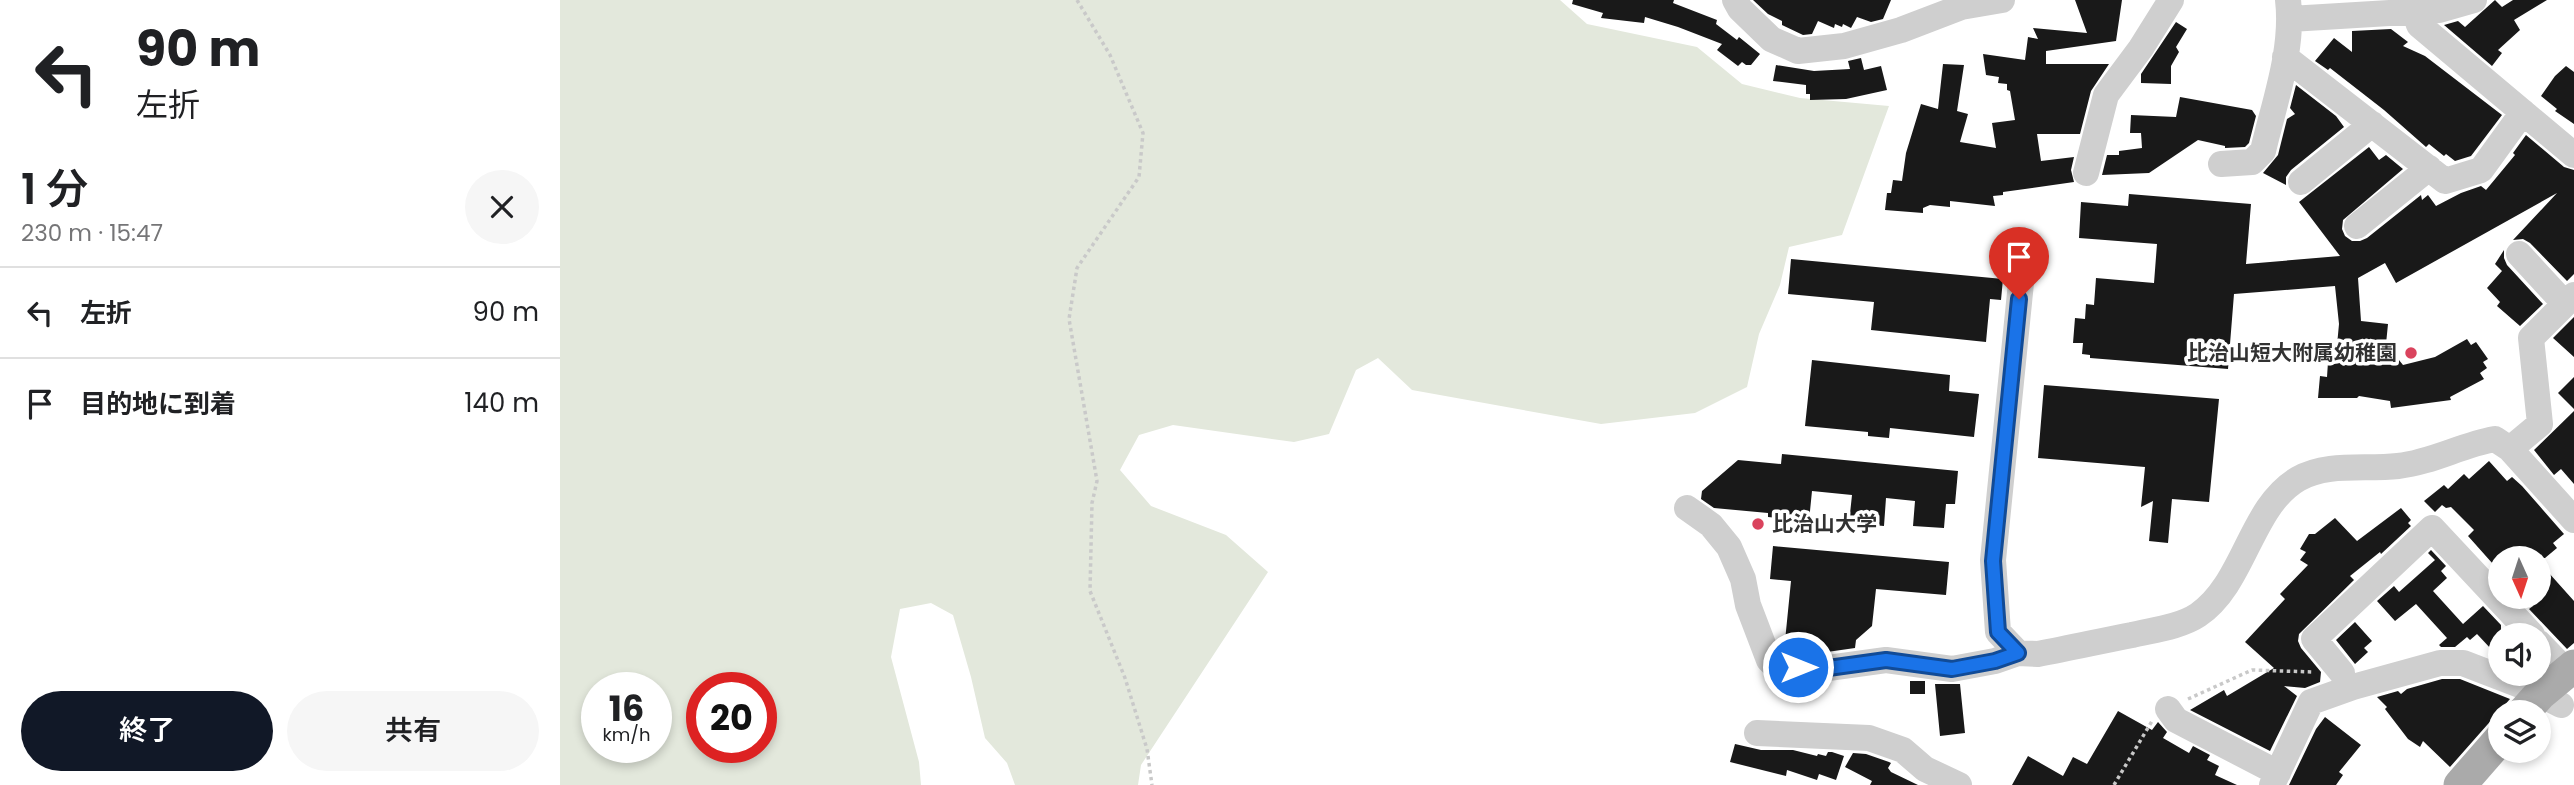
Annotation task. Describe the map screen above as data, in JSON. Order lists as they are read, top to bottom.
{
  "places": ["比治山短大附属幼稚園", "比治山大学"],
  "north": "bottom",
  "page": {
    "turn": ["90 m", "左折"],
    "heading": ["1 分", "230 m · 15:47"],
    "list": [
      {
        "name": "左折",
        "value": "90 m"
      },
      {
        "name": "目的地に到着",
        "value": "140 m"
      }
    ],
    "speed": "16 km/h",
    "limit": "20",
    "buttons": ["終了", "共有"]
  }
}
